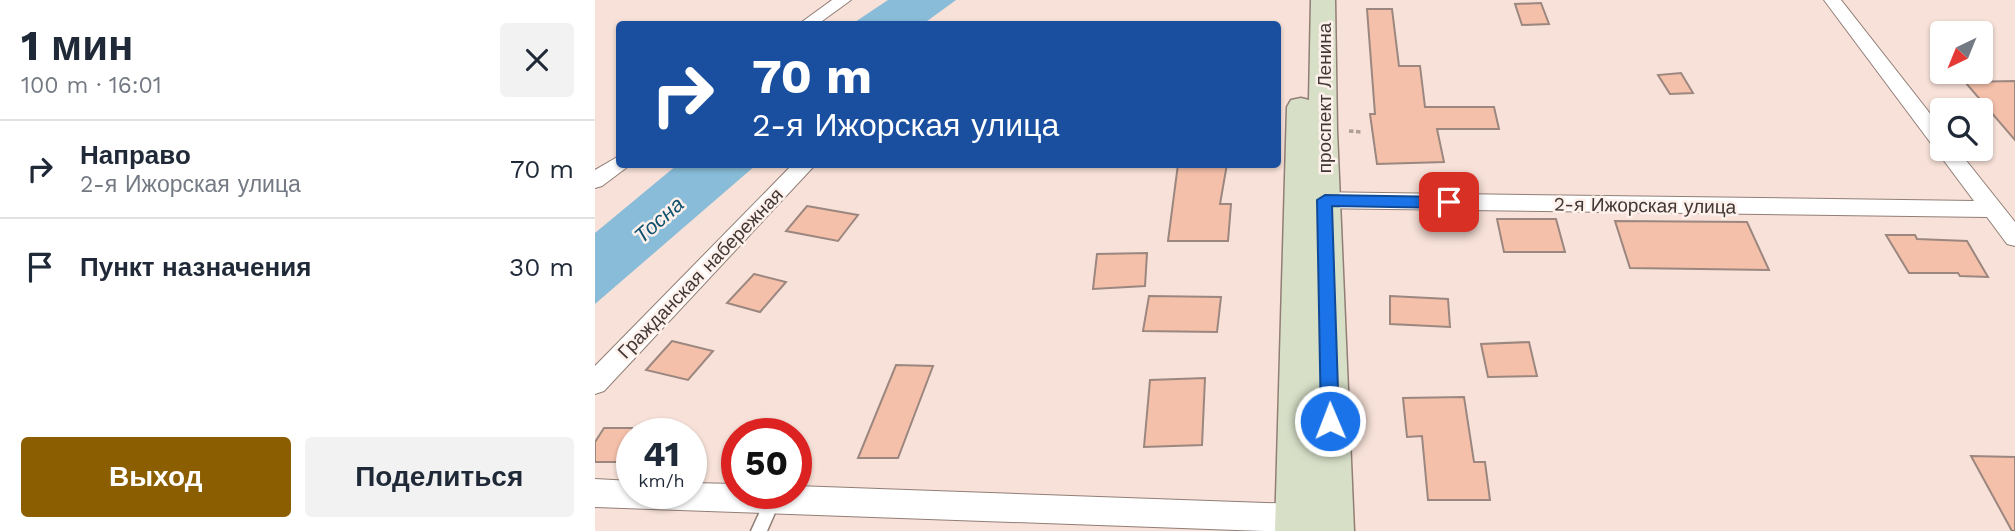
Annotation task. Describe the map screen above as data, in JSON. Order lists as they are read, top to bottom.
{
  "streets": {
    "main road": ["проспект Ленина"],
    "street": ["2-я Ижорская улица", "Гражданская набережная"]
  },
  "crossings": [
    ["проспект Ленина", "2-я Ижорская улица"]
  ],
  "water": ["Тосна"],
  "north": "bottom left",
  "page": {
    "heading": ["1 мин", "100 m · 16:01"],
    "turn": ["70 m", "2-я Ижорская улица"],
    "list": [
      {
        "name": "Направо",
        "note": "2-я Ижорская улица",
        "value": "70 m"
      },
      {
        "name": "Пункт назначения",
        "value": "30 m"
      }
    ],
    "speed": "41 km/h",
    "limit": "50",
    "buttons": ["Выход", "Поделиться"]
  }
}
